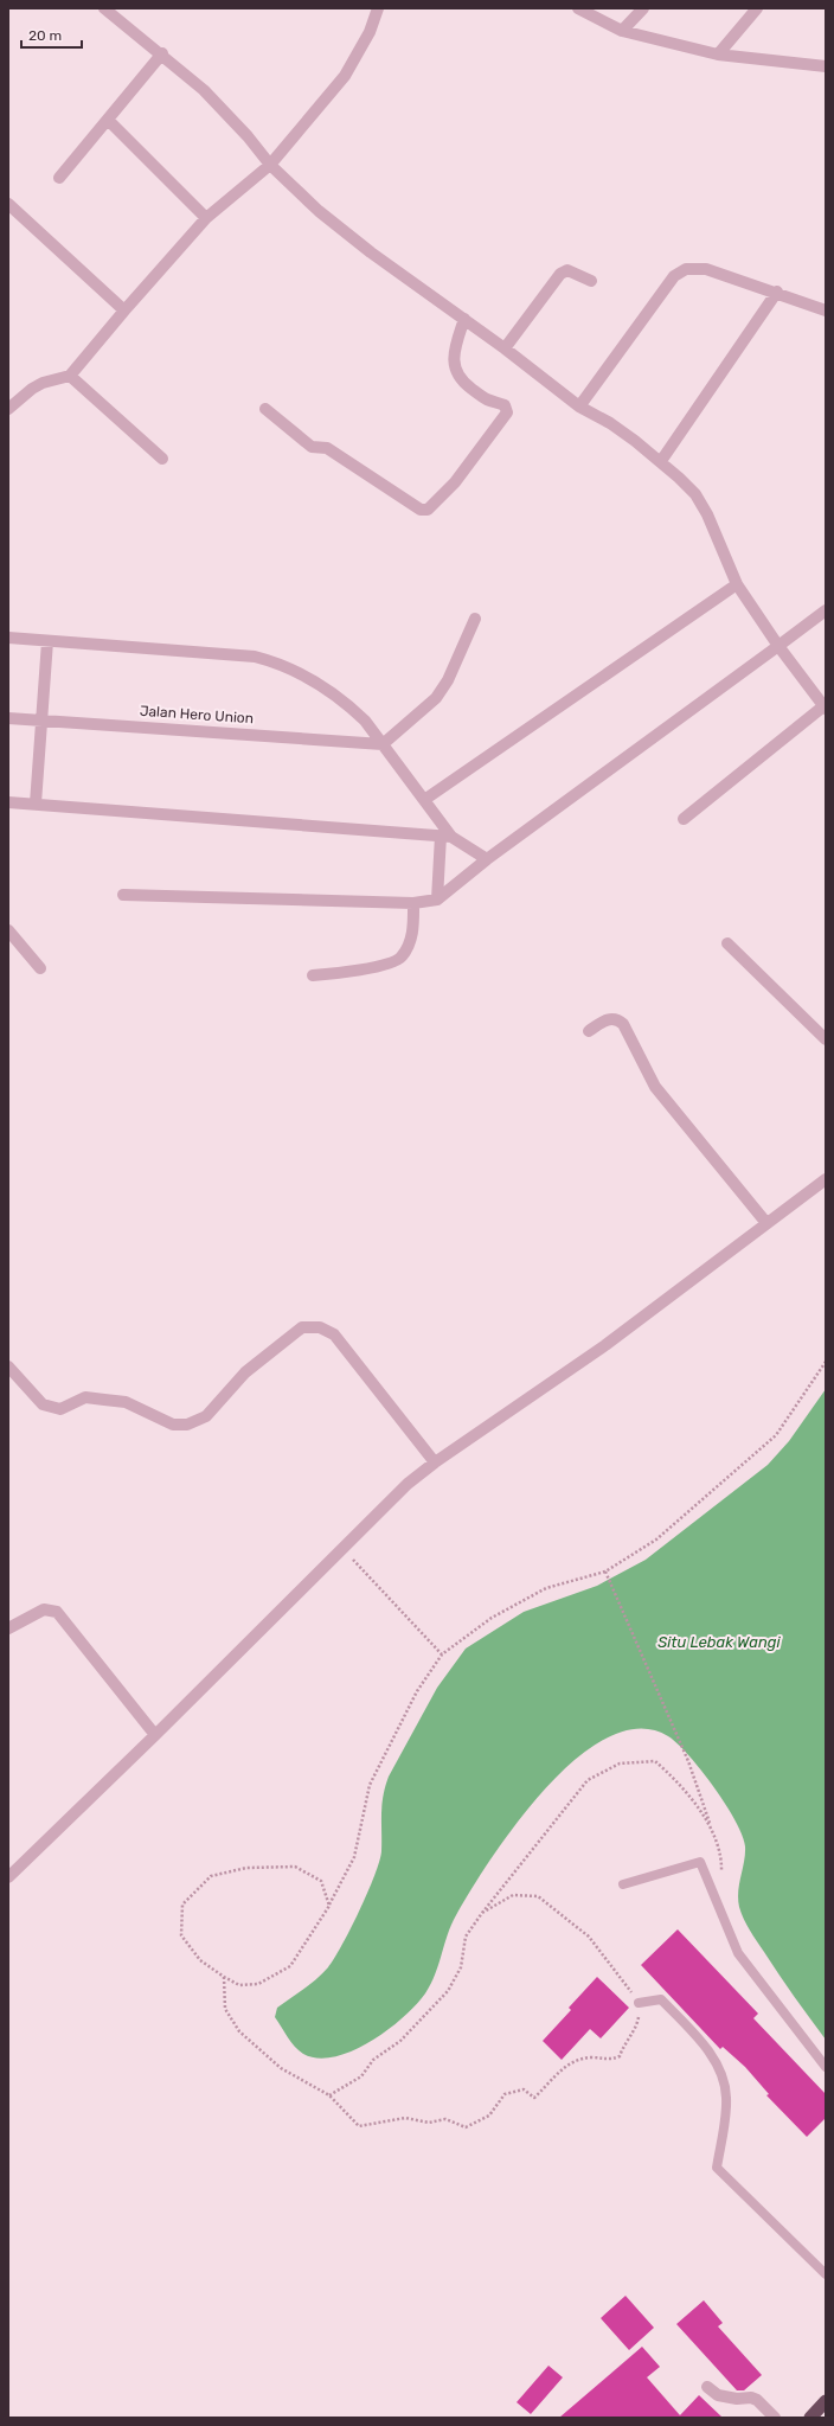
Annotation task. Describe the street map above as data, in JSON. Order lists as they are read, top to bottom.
{
  "streets": {
    "street": ["Jalan Hero Union"]
  },
  "water": ["Situ Lebak Wangi"],
  "scale_bar": "20 m"
}
